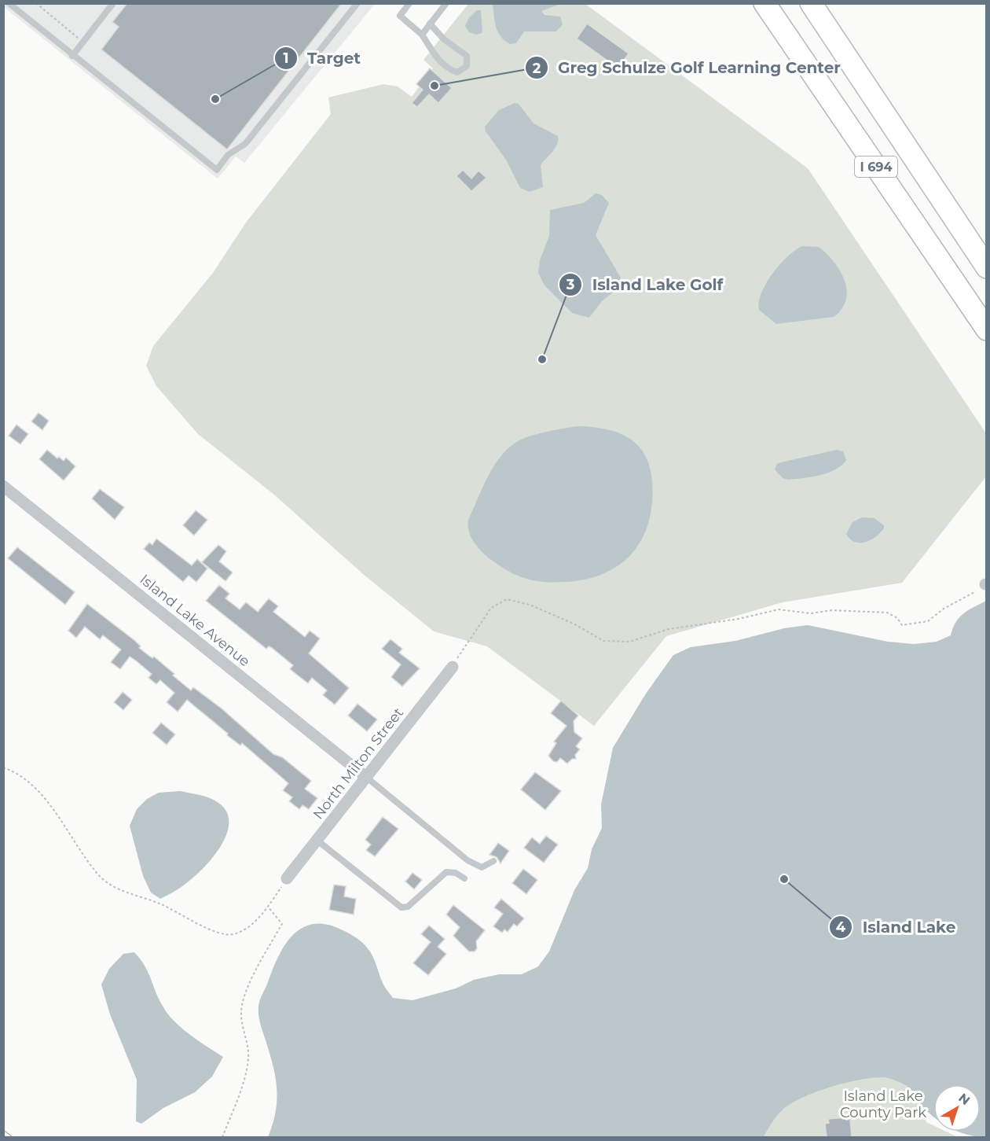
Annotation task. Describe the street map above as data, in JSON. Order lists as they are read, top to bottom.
{
  "streets": {
    "highway": ["I 694"],
    "street": ["Island Lake Avenue", "North Milton Street"]
  },
  "crossings": [
    ["Island Lake Avenue", "North Milton Street"]
  ],
  "parks": ["Island Lake County Park"],
  "places": [
    "Greg Schulze Golf Learning Center",
    "Target",
    "Island Lake Golf",
    "Island Lake"
  ],
  "north": "top right"
}
